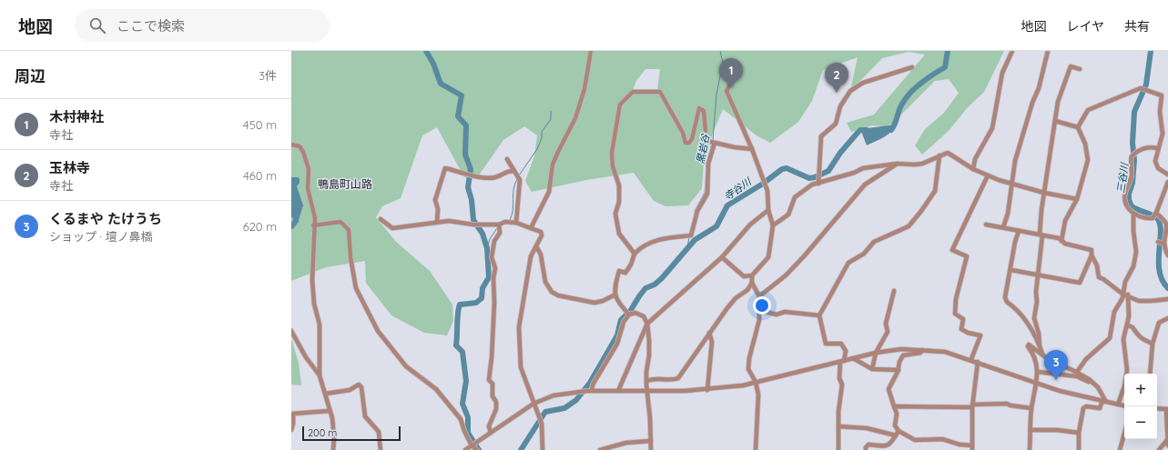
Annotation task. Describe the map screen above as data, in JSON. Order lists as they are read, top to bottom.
{
  "districts": ["鴨島町山路"],
  "water": ["黒岩谷", "三谷川", "寺谷川"],
  "scale_bar": "200 m",
  "page": {
    "header": "地図",
    "search": "ここで検索",
    "nav": ["地図", "レイヤ", "共有"],
    "heading": ["周辺", "3件"],
    "pins": ["1", "2", "3"],
    "list": [
      {
        "mark": "1",
        "name": "木村神社",
        "note": "寺社",
        "value": "450 m"
      },
      {
        "mark": "2",
        "name": "玉林寺",
        "note": "寺社",
        "value": "460 m"
      },
      {
        "mark": "3",
        "name": "くるまや たけうち",
        "note": "ショップ · 壇ノ鼻橋",
        "value": "620 m"
      }
    ],
    "map_buttons": ["+", "−"],
    "scale": "200 m"
  }
}
